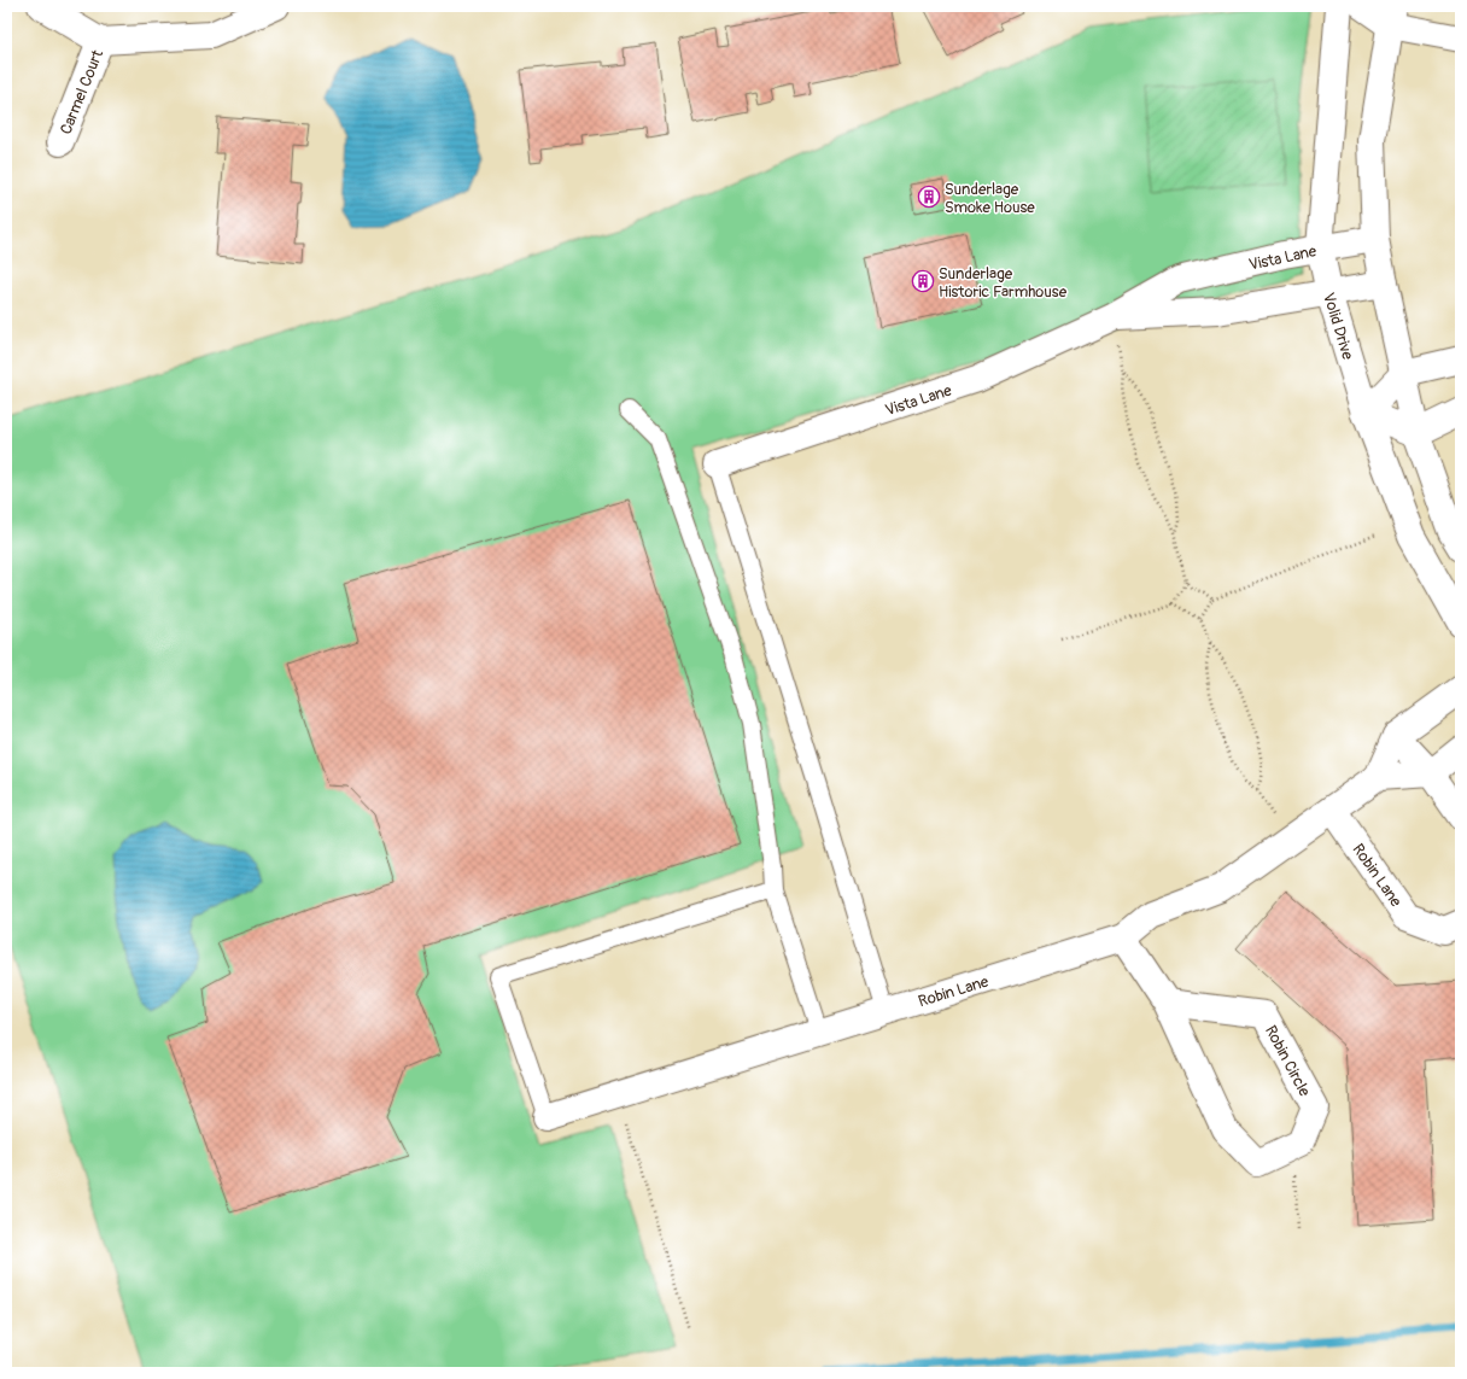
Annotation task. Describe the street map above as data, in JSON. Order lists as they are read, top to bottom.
{
  "streets": {
    "street": [
      "Carmel Court",
      "Vista Lane",
      "Volid Drive",
      "Robin Lane",
      "Robin Circle"
    ]
  },
  "crossings": [
    ["Vista Lane", "Volid Drive"],
    ["Robin Lane", "Robin Circle"]
  ],
  "places": {
    "building": ["Sunderlage Smoke House", "Sunderlage Historic Farmhouse"]
  }
}
